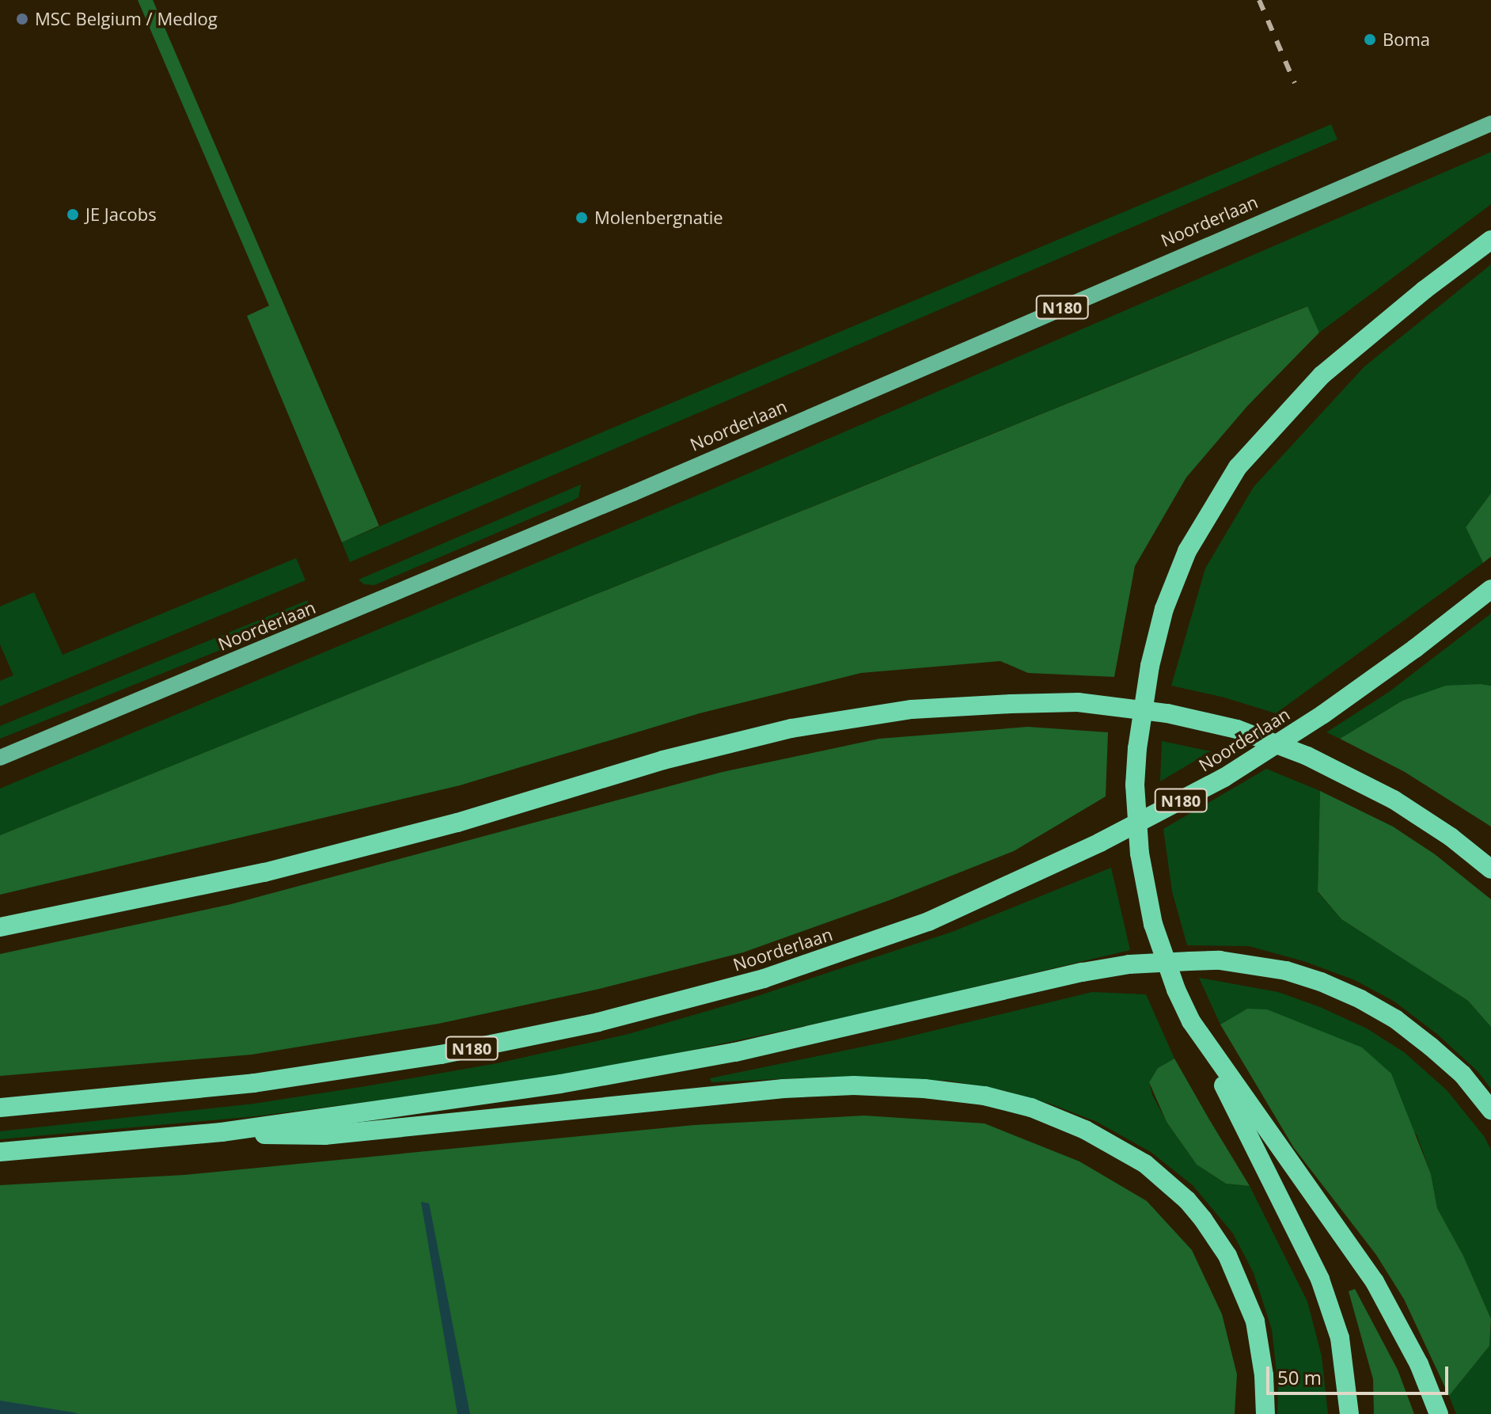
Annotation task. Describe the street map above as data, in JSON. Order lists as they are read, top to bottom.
{
  "streets": {
    "highway": ["Noorderlaan", "N180"]
  },
  "places": [
    "MSC Belgium / Medlog",
    "Boma",
    "JE Jacobs",
    "Molenbergnatie"
  ],
  "scale_bar": "50 m"
}
